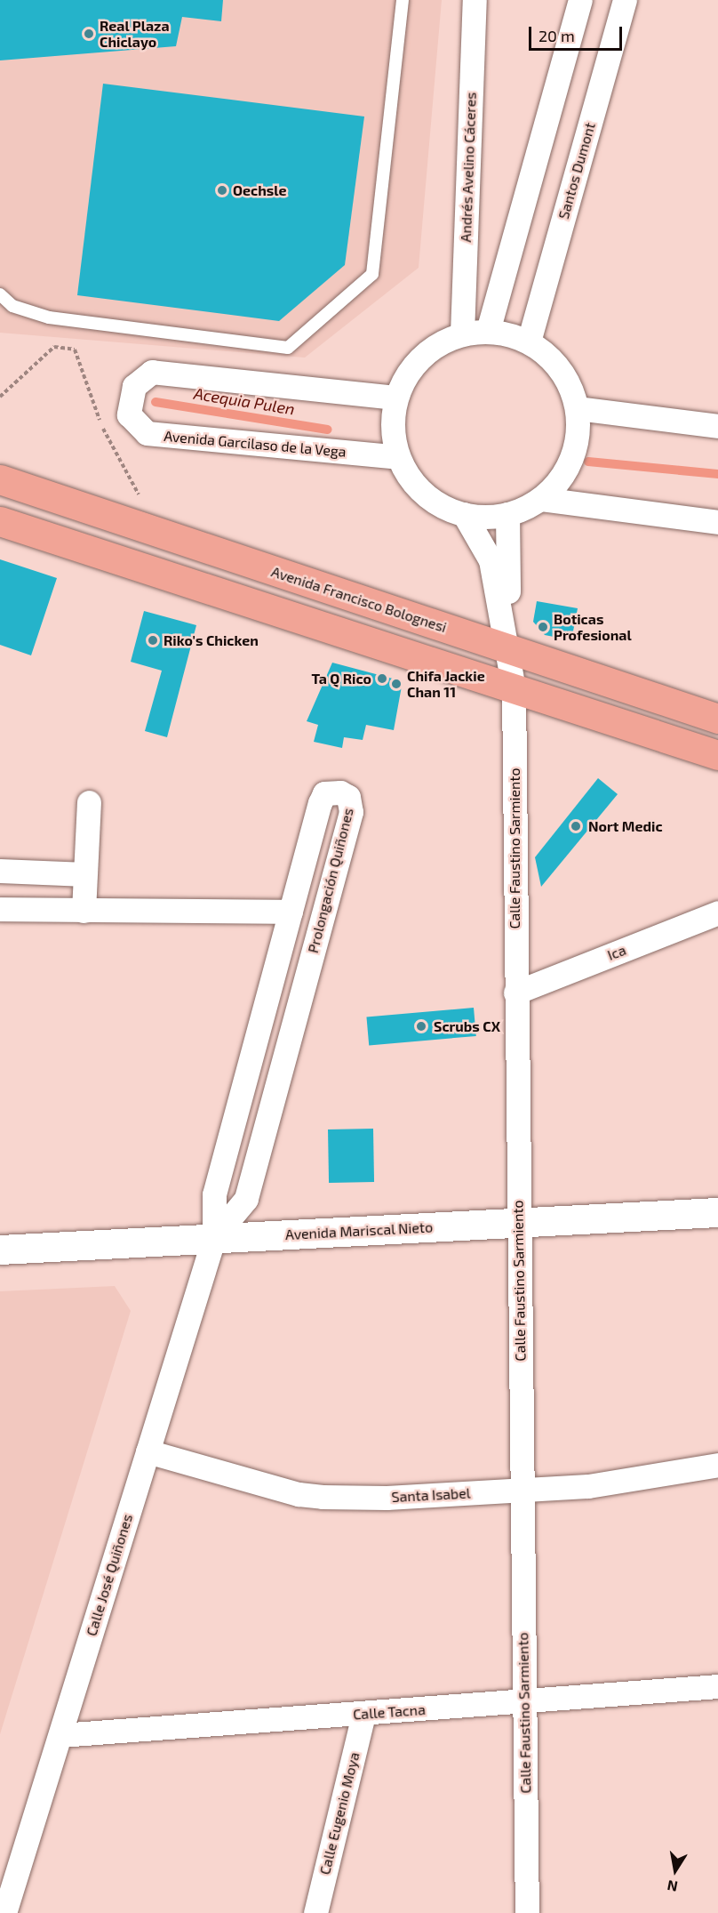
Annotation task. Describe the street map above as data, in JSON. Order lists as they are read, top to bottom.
{
  "streets": {
    "main road": ["Avenida Francisco Bolognesi", "Avenida Mariscal Nieto"],
    "street": [
      "Andrés Avelino Cáceres",
      "Santos Dumont",
      "Avenida Garcilaso de la Vega",
      "Calle Faustino Sarmiento",
      "Prolongación Quiñones",
      "Ica",
      "Santa Isabel",
      "Calle José Quiñones",
      "Calle Tacna",
      "Calle Eugenio Moya"
    ]
  },
  "crossings": [
    ["Andrés Avelino Cáceres", "Santos Dumont"],
    ["Andrés Avelino Cáceres", "Avenida Garcilaso de la Vega"],
    ["Andrés Avelino Cáceres", "Calle Faustino Sarmiento"],
    ["Santos Dumont", "Avenida Garcilaso de la Vega"],
    ["Santos Dumont", "Calle Faustino Sarmiento"],
    ["Avenida Garcilaso de la Vega", "Calle Faustino Sarmiento"],
    ["Avenida Francisco Bolognesi", "Calle Faustino Sarmiento"],
    ["Calle Faustino Sarmiento", "Ica"],
    ["Calle Faustino Sarmiento", "Avenida Mariscal Nieto"],
    ["Calle Faustino Sarmiento", "Santa Isabel"],
    ["Calle Faustino Sarmiento", "Calle Tacna"],
    ["Prolongación Quiñones", "Avenida Mariscal Nieto"],
    ["Prolongación Quiñones", "Calle José Quiñones"],
    ["Avenida Mariscal Nieto", "Calle José Quiñones"],
    ["Santa Isabel", "Calle José Quiñones"],
    ["Calle José Quiñones", "Calle Tacna"],
    ["Calle Tacna", "Calle Eugenio Moya"]
  ],
  "water": ["Acequia Pulen"],
  "places": [
    "Real Plaza Chiclayo",
    "Oechsle",
    "Boticas Profesional",
    "Riko's Chicken",
    "Ta Q Rico",
    "Chifa Jackie Chan 11",
    "Nort Medic",
    "Scrubs CX"
  ],
  "scale_bar": "20 m",
  "north": "bottom"
}
